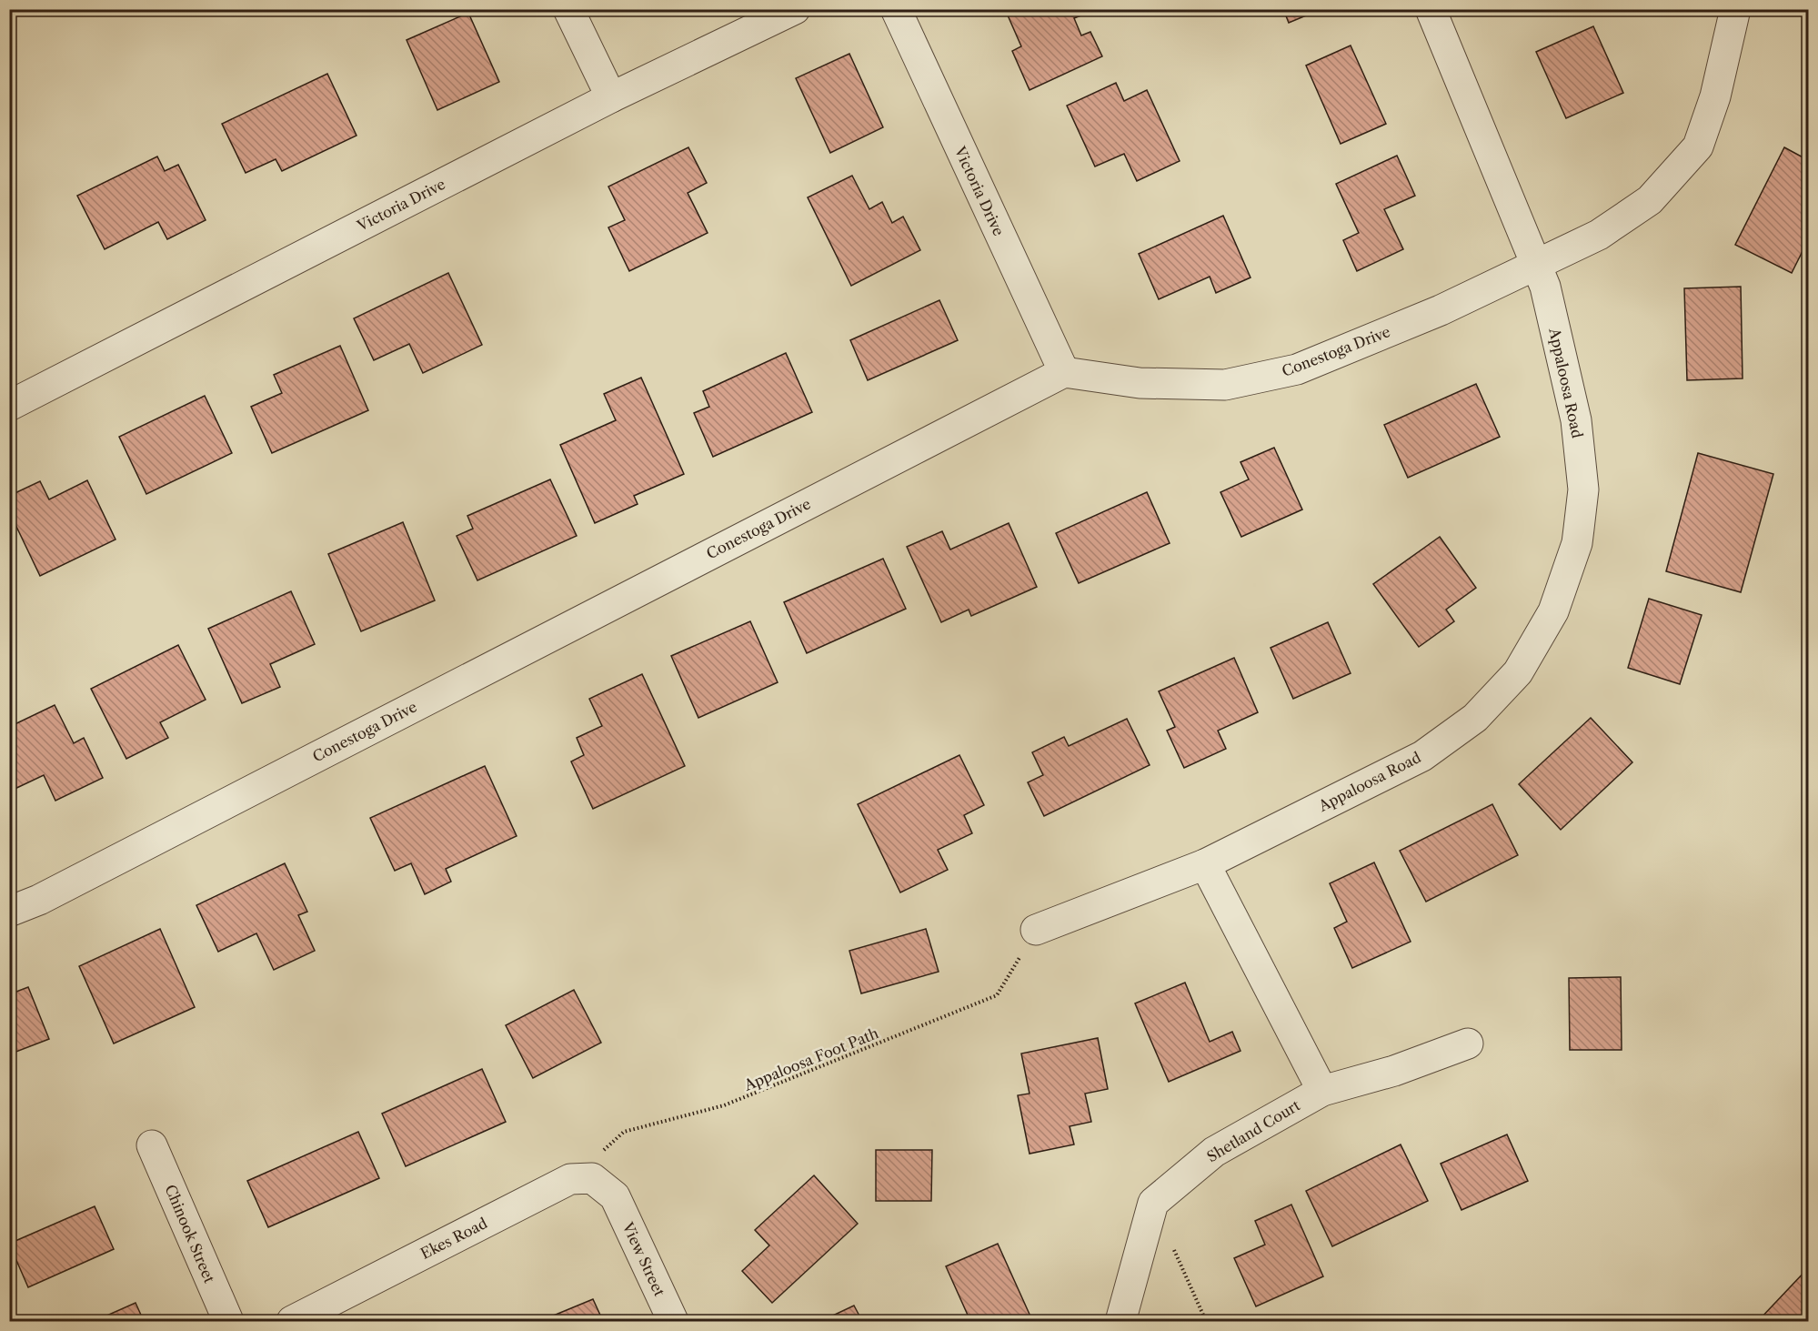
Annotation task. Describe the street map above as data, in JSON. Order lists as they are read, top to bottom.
{
  "streets": {
    "street": [
      "Victoria Drive",
      "Conestoga Drive",
      "Appaloosa Road",
      "Shetland Court",
      "Chinook Street",
      "Ekes Road",
      "View Street"
    ],
    "path": ["Appaloosa Foot Path"]
  },
  "crossings": [
    ["Victoria Drive", "Conestoga Drive"],
    ["Conestoga Drive", "Appaloosa Road"],
    ["Appaloosa Road", "Appaloosa Foot Path"],
    ["Appaloosa Foot Path", "Ekes Road"],
    ["Appaloosa Foot Path", "View Street"],
    ["Ekes Road", "View Street"]
  ]
}
